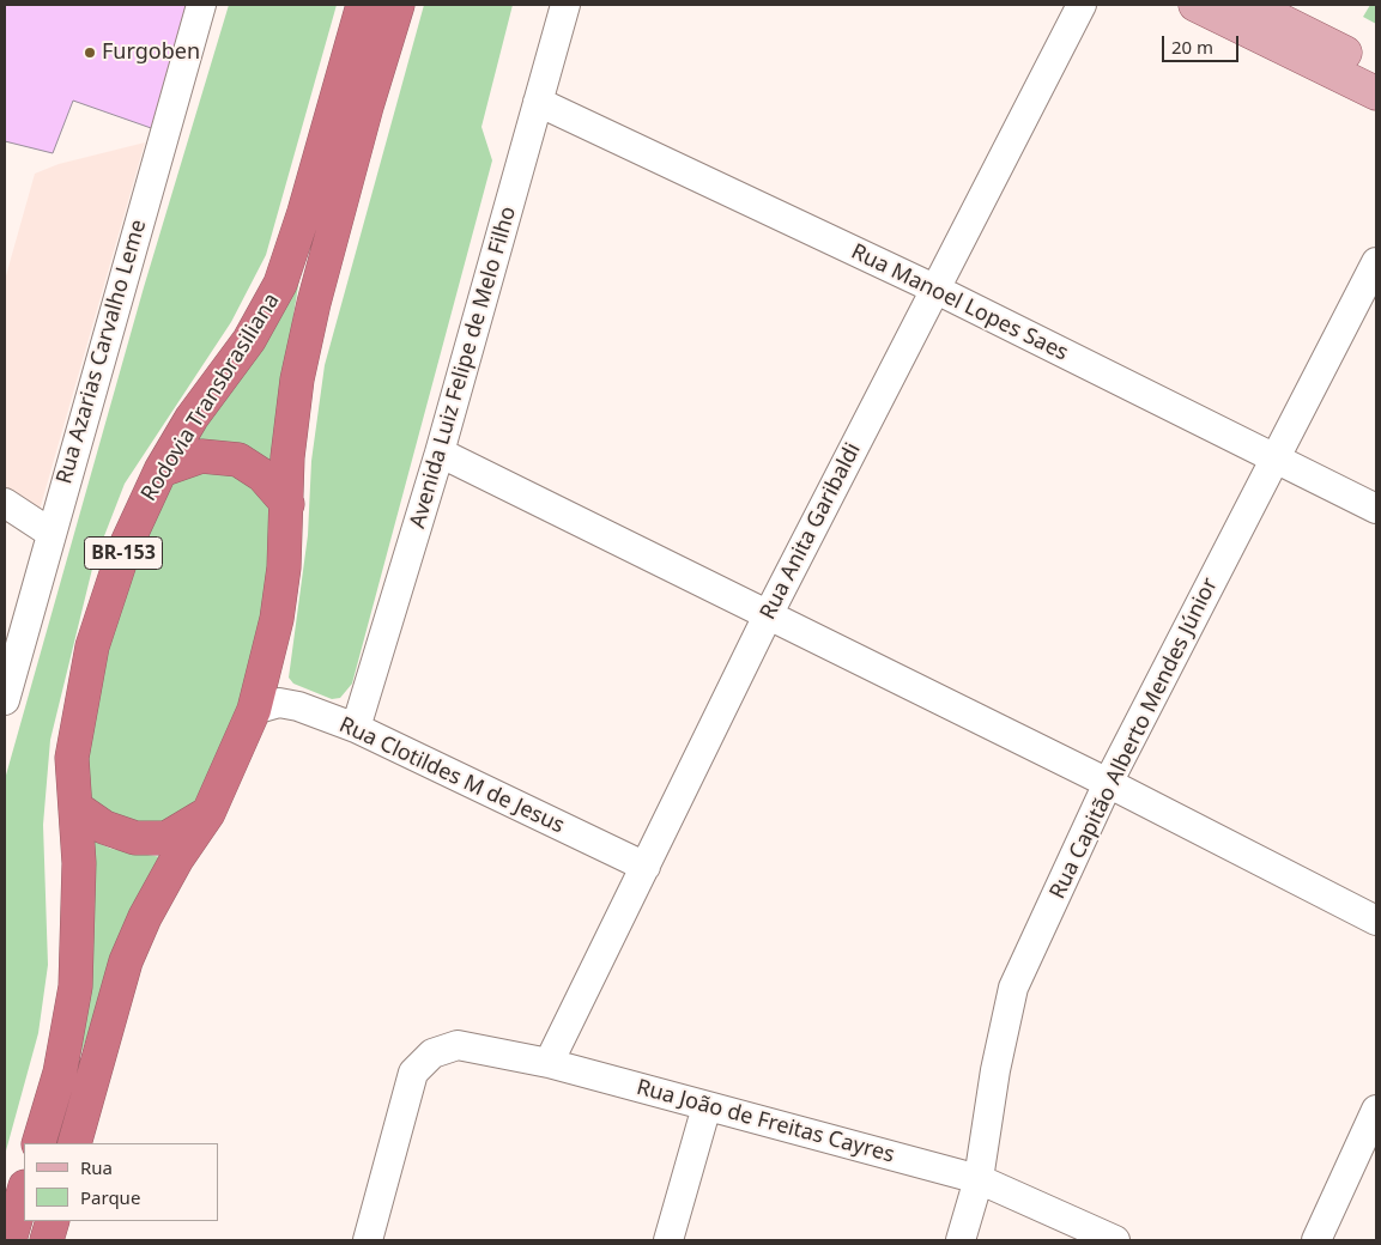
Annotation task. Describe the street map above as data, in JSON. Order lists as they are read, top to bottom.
{
  "streets": {
    "highway": ["Rodovia Transbrasiliana", "BR-153"],
    "street": [
      "Rua Manoel Lopes Saes",
      "Rua Azarias Carvalho Leme",
      "Avenida Luiz Felipe de Melo Filho",
      "Rua Anita Garibaldi",
      "Rua Capitão Alberto Mendes Júnior",
      "Rua Clotildes M de Jesus",
      "Rua João de Freitas Cayres"
    ]
  },
  "crossings": [
    ["Rua Manoel Lopes Saes", "Avenida Luiz Felipe de Melo Filho"],
    ["Rua Manoel Lopes Saes", "Rua Anita Garibaldi"],
    ["Rua Manoel Lopes Saes", "Rua Capitão Alberto Mendes Júnior"],
    ["Avenida Luiz Felipe de Melo Filho", "Rua Clotildes M de Jesus"],
    ["Rodovia Transbrasiliana", "Rua Clotildes M de Jesus"],
    ["Rua Anita Garibaldi", "Rua Clotildes M de Jesus"],
    ["Rua Anita Garibaldi", "Rua João de Freitas Cayres"],
    ["Rua Capitão Alberto Mendes Júnior", "Rua João de Freitas Cayres"]
  ],
  "places": ["Furgoben"],
  "legend": ["Rua", "Parque"],
  "scale_bar": "20 m"
}
